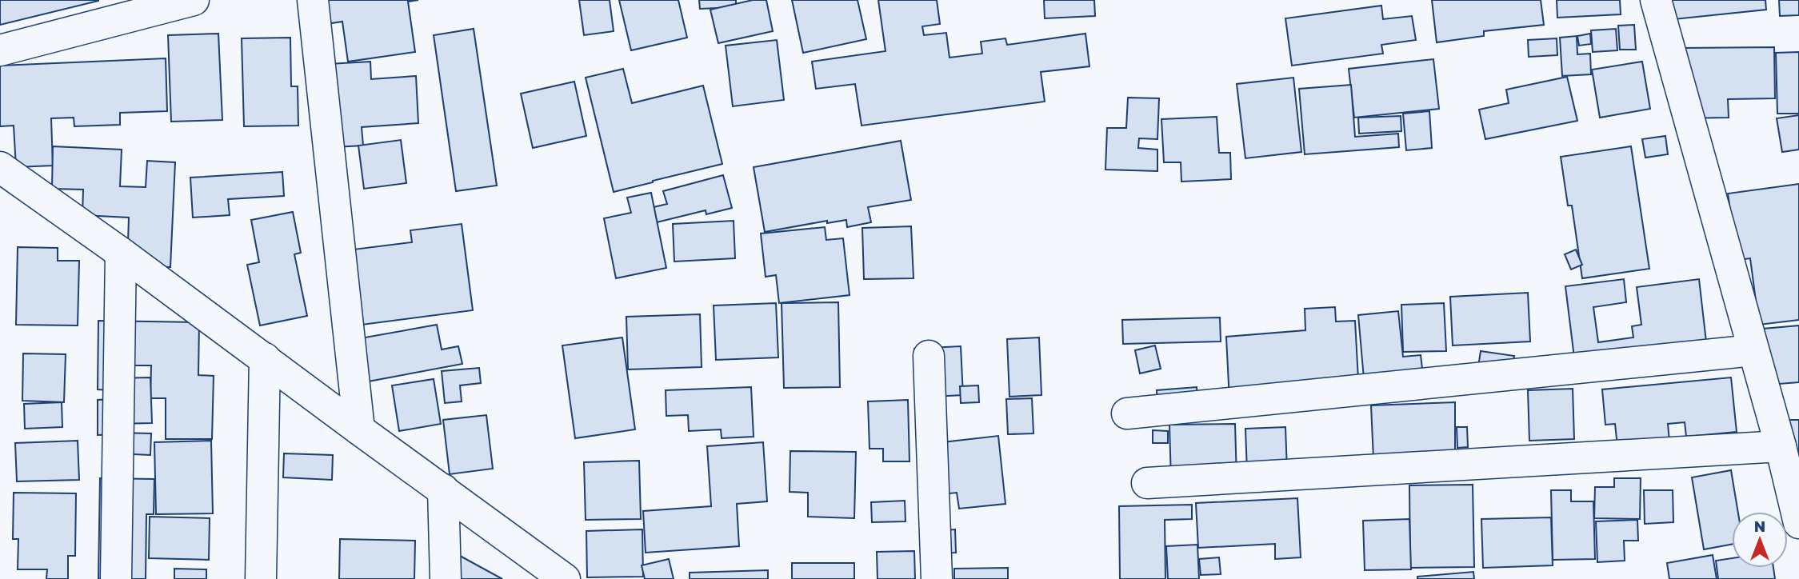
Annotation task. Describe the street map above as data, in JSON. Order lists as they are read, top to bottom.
{
  "north": "top"
}
